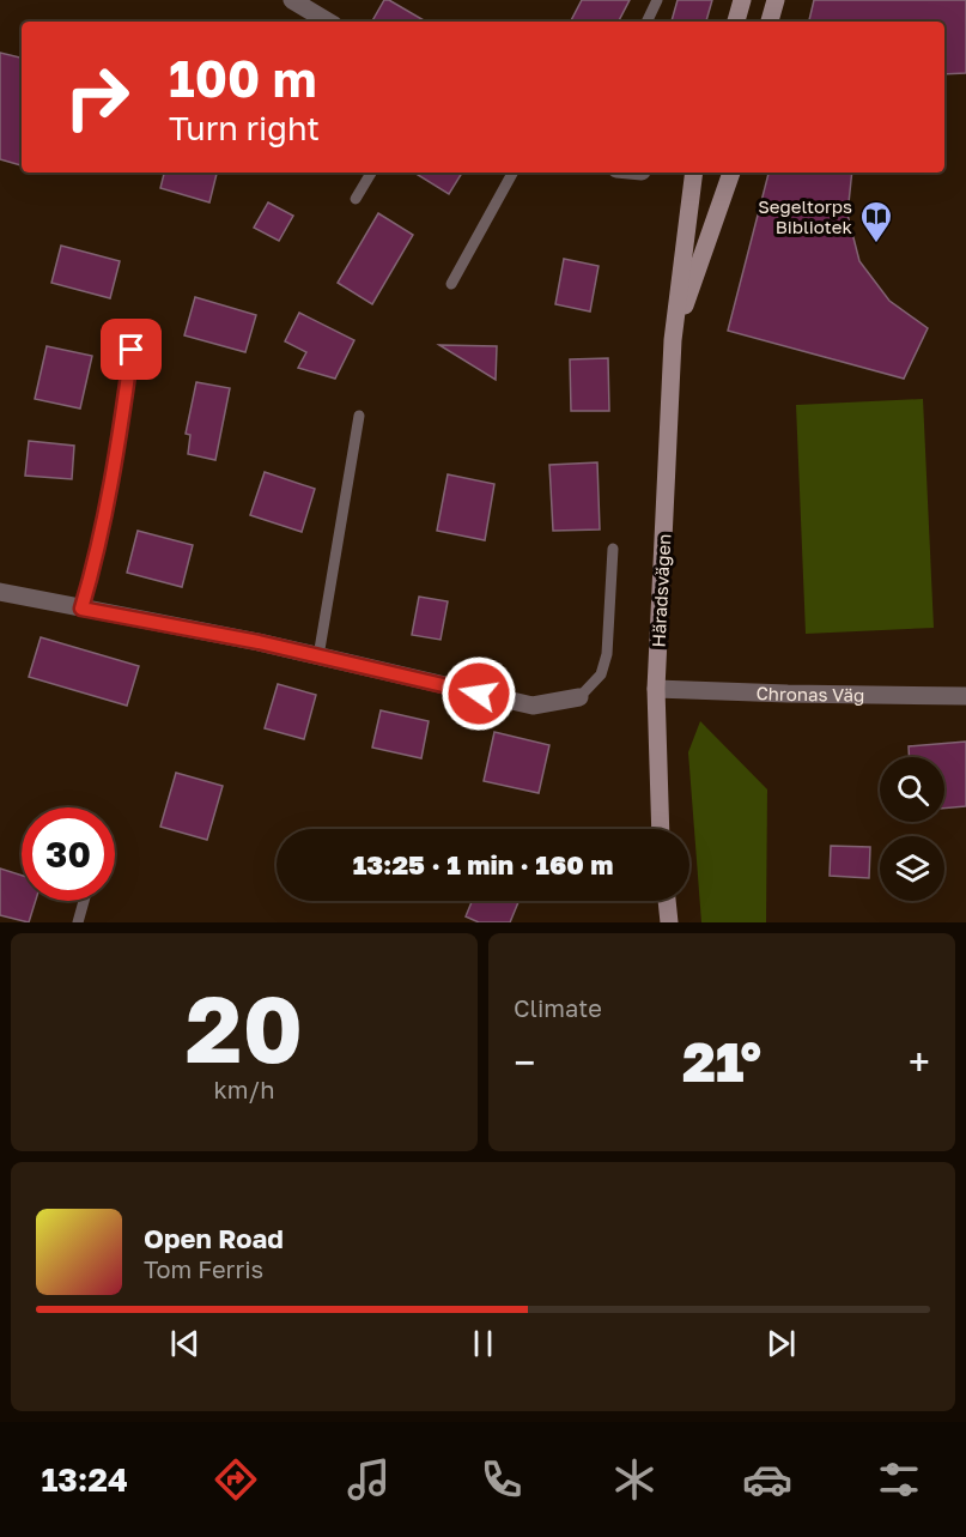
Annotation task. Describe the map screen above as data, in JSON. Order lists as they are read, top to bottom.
{
  "streets": {
    "street": ["Häradsvägen", "Chronas Väg"]
  },
  "crossings": [
    ["Häradsvägen", "Chronas Väg"]
  ],
  "places": {
    "library": ["Segeltorps Bibliotek"]
  },
  "page": {
    "turn": ["100 m", "Turn right"],
    "limit": "30",
    "trip": "13:25 · 1 min · 160 m",
    "tile": [
      ["20", "km/h"],
      "Climate"
    ],
    "heat": ["−", "21°", "+"],
    "song": ["Open Road", "Tom Ferris"],
    "tabs": "13:24"
  }
}
